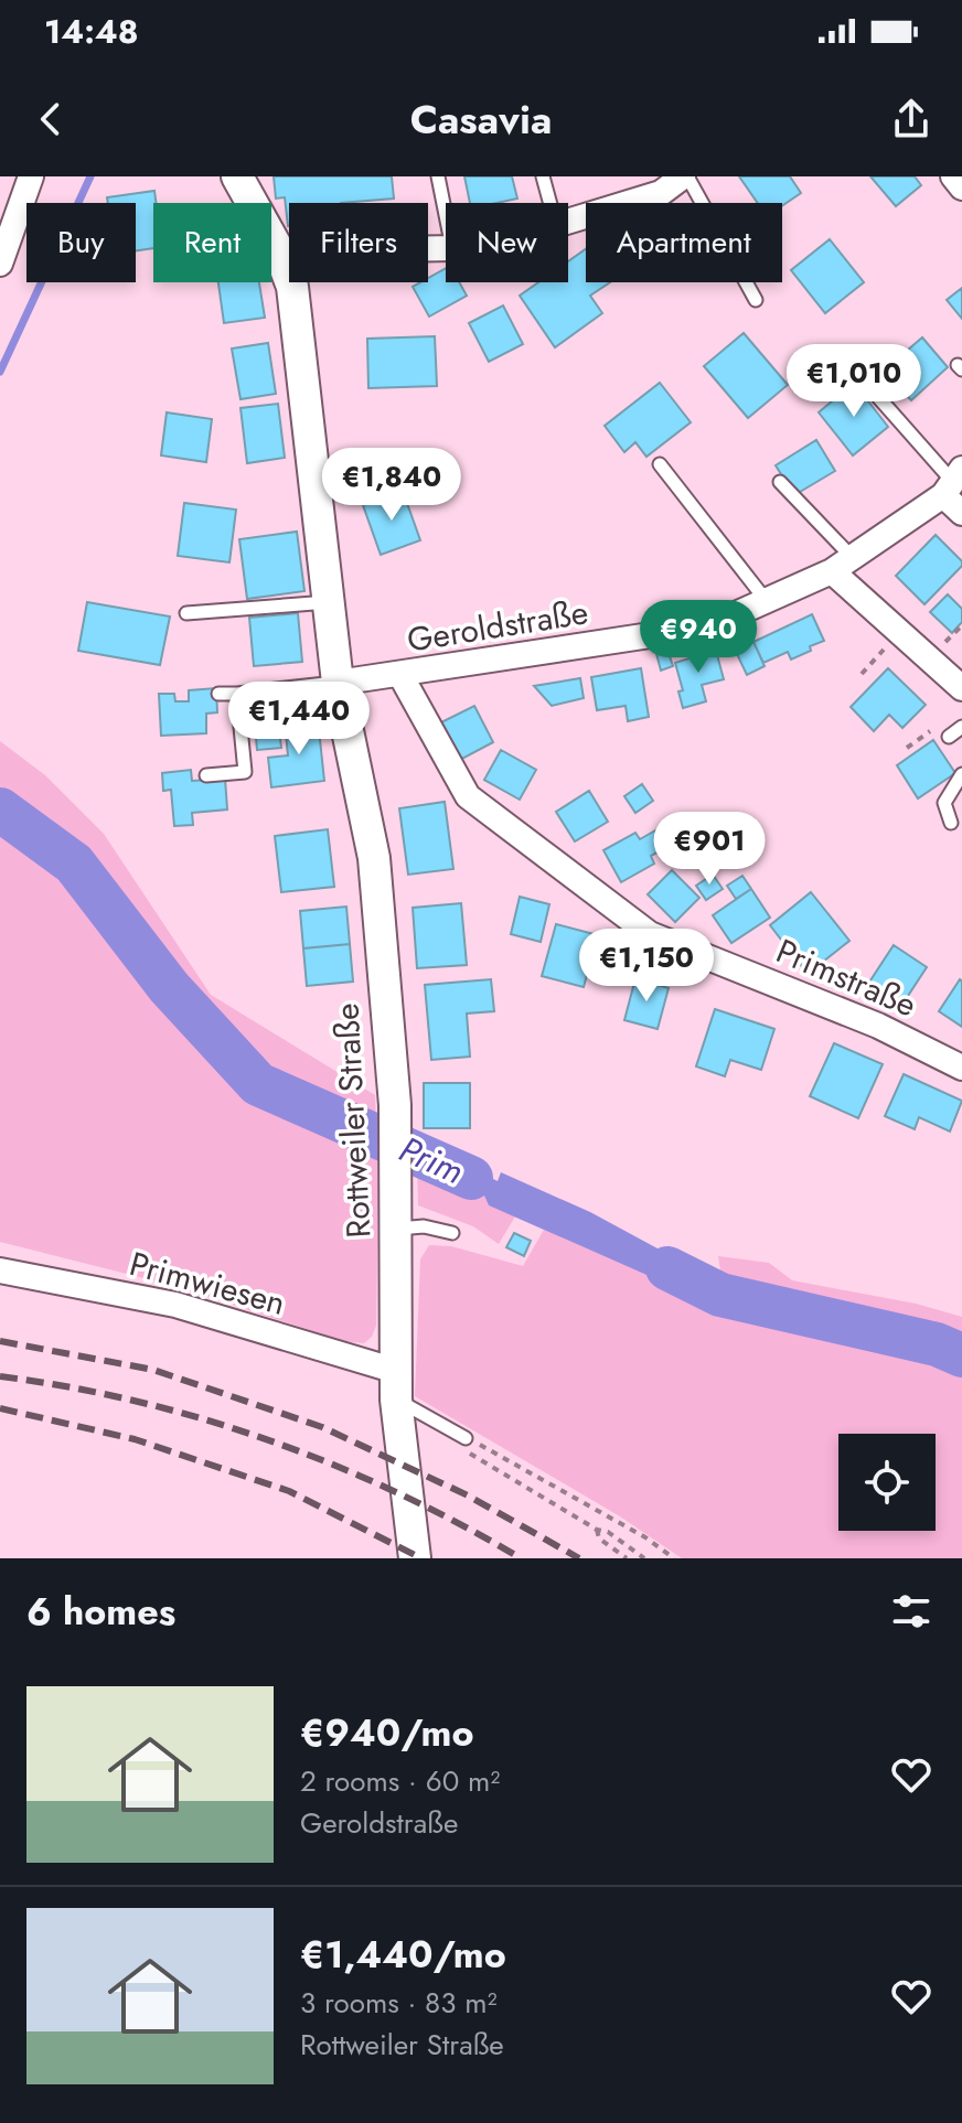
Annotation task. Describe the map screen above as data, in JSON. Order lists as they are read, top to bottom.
{
  "streets": {
    "street": [
      "Geroldstraße",
      "Primstraße",
      "Rottweiler Straße",
      "Primwiesen"
    ]
  },
  "crossings": [
    ["Geroldstraße", "Primstraße"],
    ["Geroldstraße", "Rottweiler Straße"],
    ["Rottweiler Straße", "Primwiesen"]
  ],
  "water": ["Prim"],
  "page": {
    "status": "14:48",
    "header": "Casavia",
    "chip": [
      "Buy",
      "Rent",
      "Filters",
      "New",
      "Apartment"
    ],
    "price": [
      "€1,010",
      "€1,840",
      "€940",
      "€1,440",
      "€901",
      "€1,150"
    ],
    "heading": "6 homes",
    "list": [
      {
        "name": "€940/mo",
        "note": "2 rooms · 60 m² · Geroldstraße"
      },
      {
        "name": "€1,440/mo",
        "note": "3 rooms · 83 m² · Rottweiler Straße"
      }
    ]
  }
}
